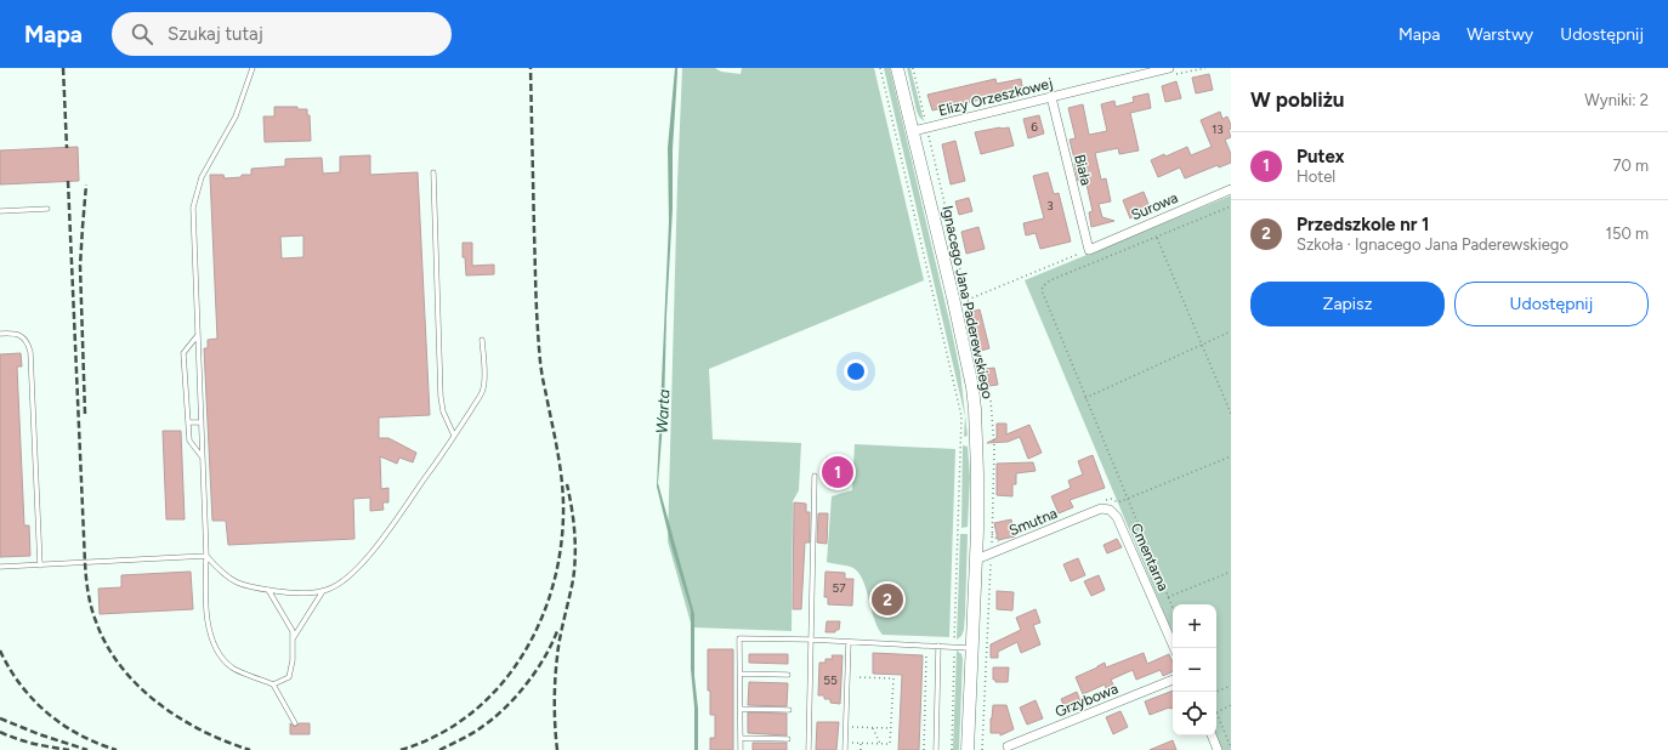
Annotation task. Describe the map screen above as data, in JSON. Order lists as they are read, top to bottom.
{
  "streets": {
    "main road": ["Ignacego Jana Paderewskiego"],
    "street": [
      "Elizy Orzeszkowej",
      "Biała",
      "Surowa",
      "Smutna",
      "Cmentarna",
      "Grzybowa"
    ]
  },
  "crossings": [
    ["Elizy Orzeszkowej", "Biała"],
    ["Elizy Orzeszkowej", "Ignacego Jana Paderewskiego"],
    ["Biała", "Surowa"],
    ["Ignacego Jana Paderewskiego", "Smutna"],
    ["Smutna", "Cmentarna"]
  ],
  "water": ["Warta"],
  "house_numbers": [
    "6",
    "13",
    "3",
    "57",
    "55"
  ],
  "page": {
    "header": "Mapa",
    "search": "Szukaj tutaj",
    "nav": ["Mapa", "Warstwy", "Udostępnij"],
    "heading": ["W pobliżu", "Wyniki: 2"],
    "list": [
      {
        "mark": "1",
        "name": "Putex",
        "note": "Hotel",
        "value": "70 m"
      },
      {
        "mark": "2",
        "name": "Przedszkole nr 1",
        "note": "Szkoła · Ignacego Jana Paderewskiego",
        "value": "150 m"
      }
    ],
    "buttons": ["Zapisz", "Udostępnij"],
    "pins": ["1", "2"],
    "map_buttons": ["+", "−"]
  }
}
